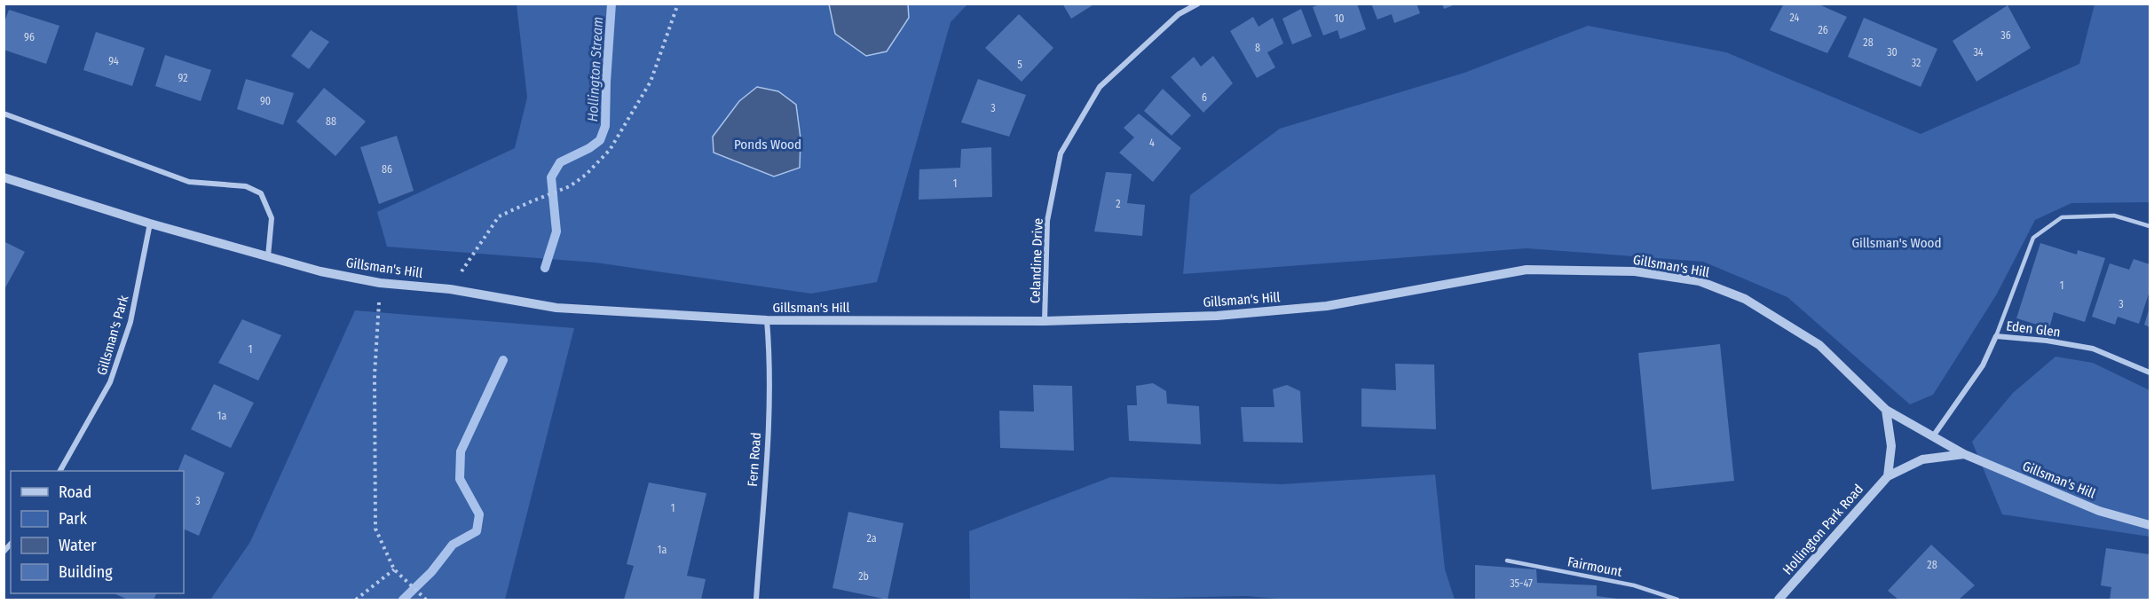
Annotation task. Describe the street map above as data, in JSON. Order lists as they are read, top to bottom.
{
  "streets": {
    "street": [
      "Celandine Drive",
      "Gillsman's Hill",
      "Eden Glen",
      "Gillsman's Park",
      "Fern Road",
      "Hollington Park Road"
    ],
    "lane": ["Fairmount"]
  },
  "crossings": [
    ["Celandine Drive", "Gillsman's Hill"],
    ["Gillsman's Hill", "Eden Glen"],
    ["Gillsman's Hill", "Gillsman's Park"],
    ["Gillsman's Hill", "Fern Road"],
    ["Gillsman's Hill", "Hollington Park Road"]
  ],
  "water": ["Hollington Stream"],
  "parks": ["Ponds Wood", "Gillsman's Wood"],
  "house_numbers": [
    "24",
    "10",
    "26",
    "36",
    "96",
    "28",
    "8",
    "30",
    "34",
    "94",
    "32",
    "5",
    "92",
    "6",
    "90",
    "3",
    "88",
    "4",
    "86",
    "1",
    "2",
    "1",
    "3",
    "1",
    "1a",
    "3",
    "1",
    "2a",
    "1a",
    "28",
    "2b",
    "35-47"
  ],
  "legend": [
    "Road",
    "Park",
    "Water",
    "Building"
  ]
}
